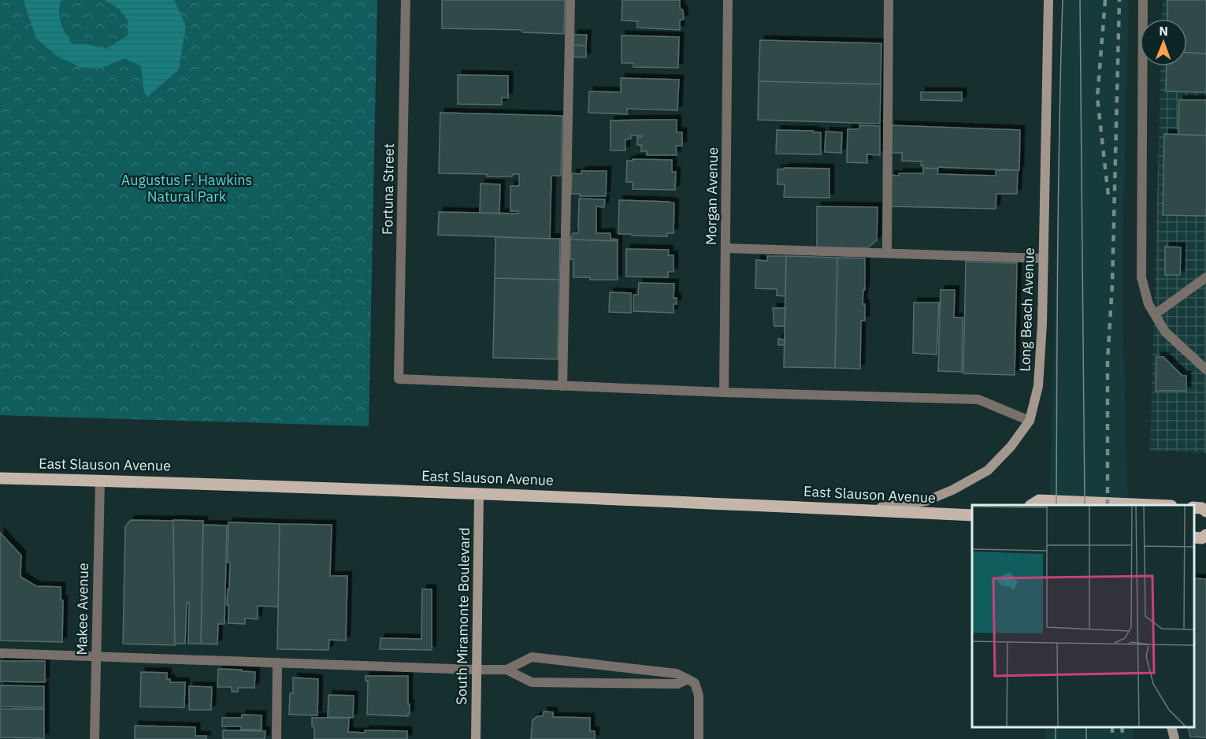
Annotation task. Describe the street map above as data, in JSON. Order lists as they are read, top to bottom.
{
  "streets": {
    "main road": ["East Slauson Avenue"],
    "street": [
      "Fortuna Street",
      "Morgan Avenue",
      "Long Beach Avenue",
      "Makee Avenue",
      "South Miramonte Boulevard"
    ]
  },
  "crossings": [
    ["Long Beach Avenue", "East Slauson Avenue"],
    ["East Slauson Avenue", "Makee Avenue"],
    ["East Slauson Avenue", "South Miramonte Boulevard"]
  ],
  "parks": ["Augustus F. Hawkins Natural Park"],
  "north": "top"
}
